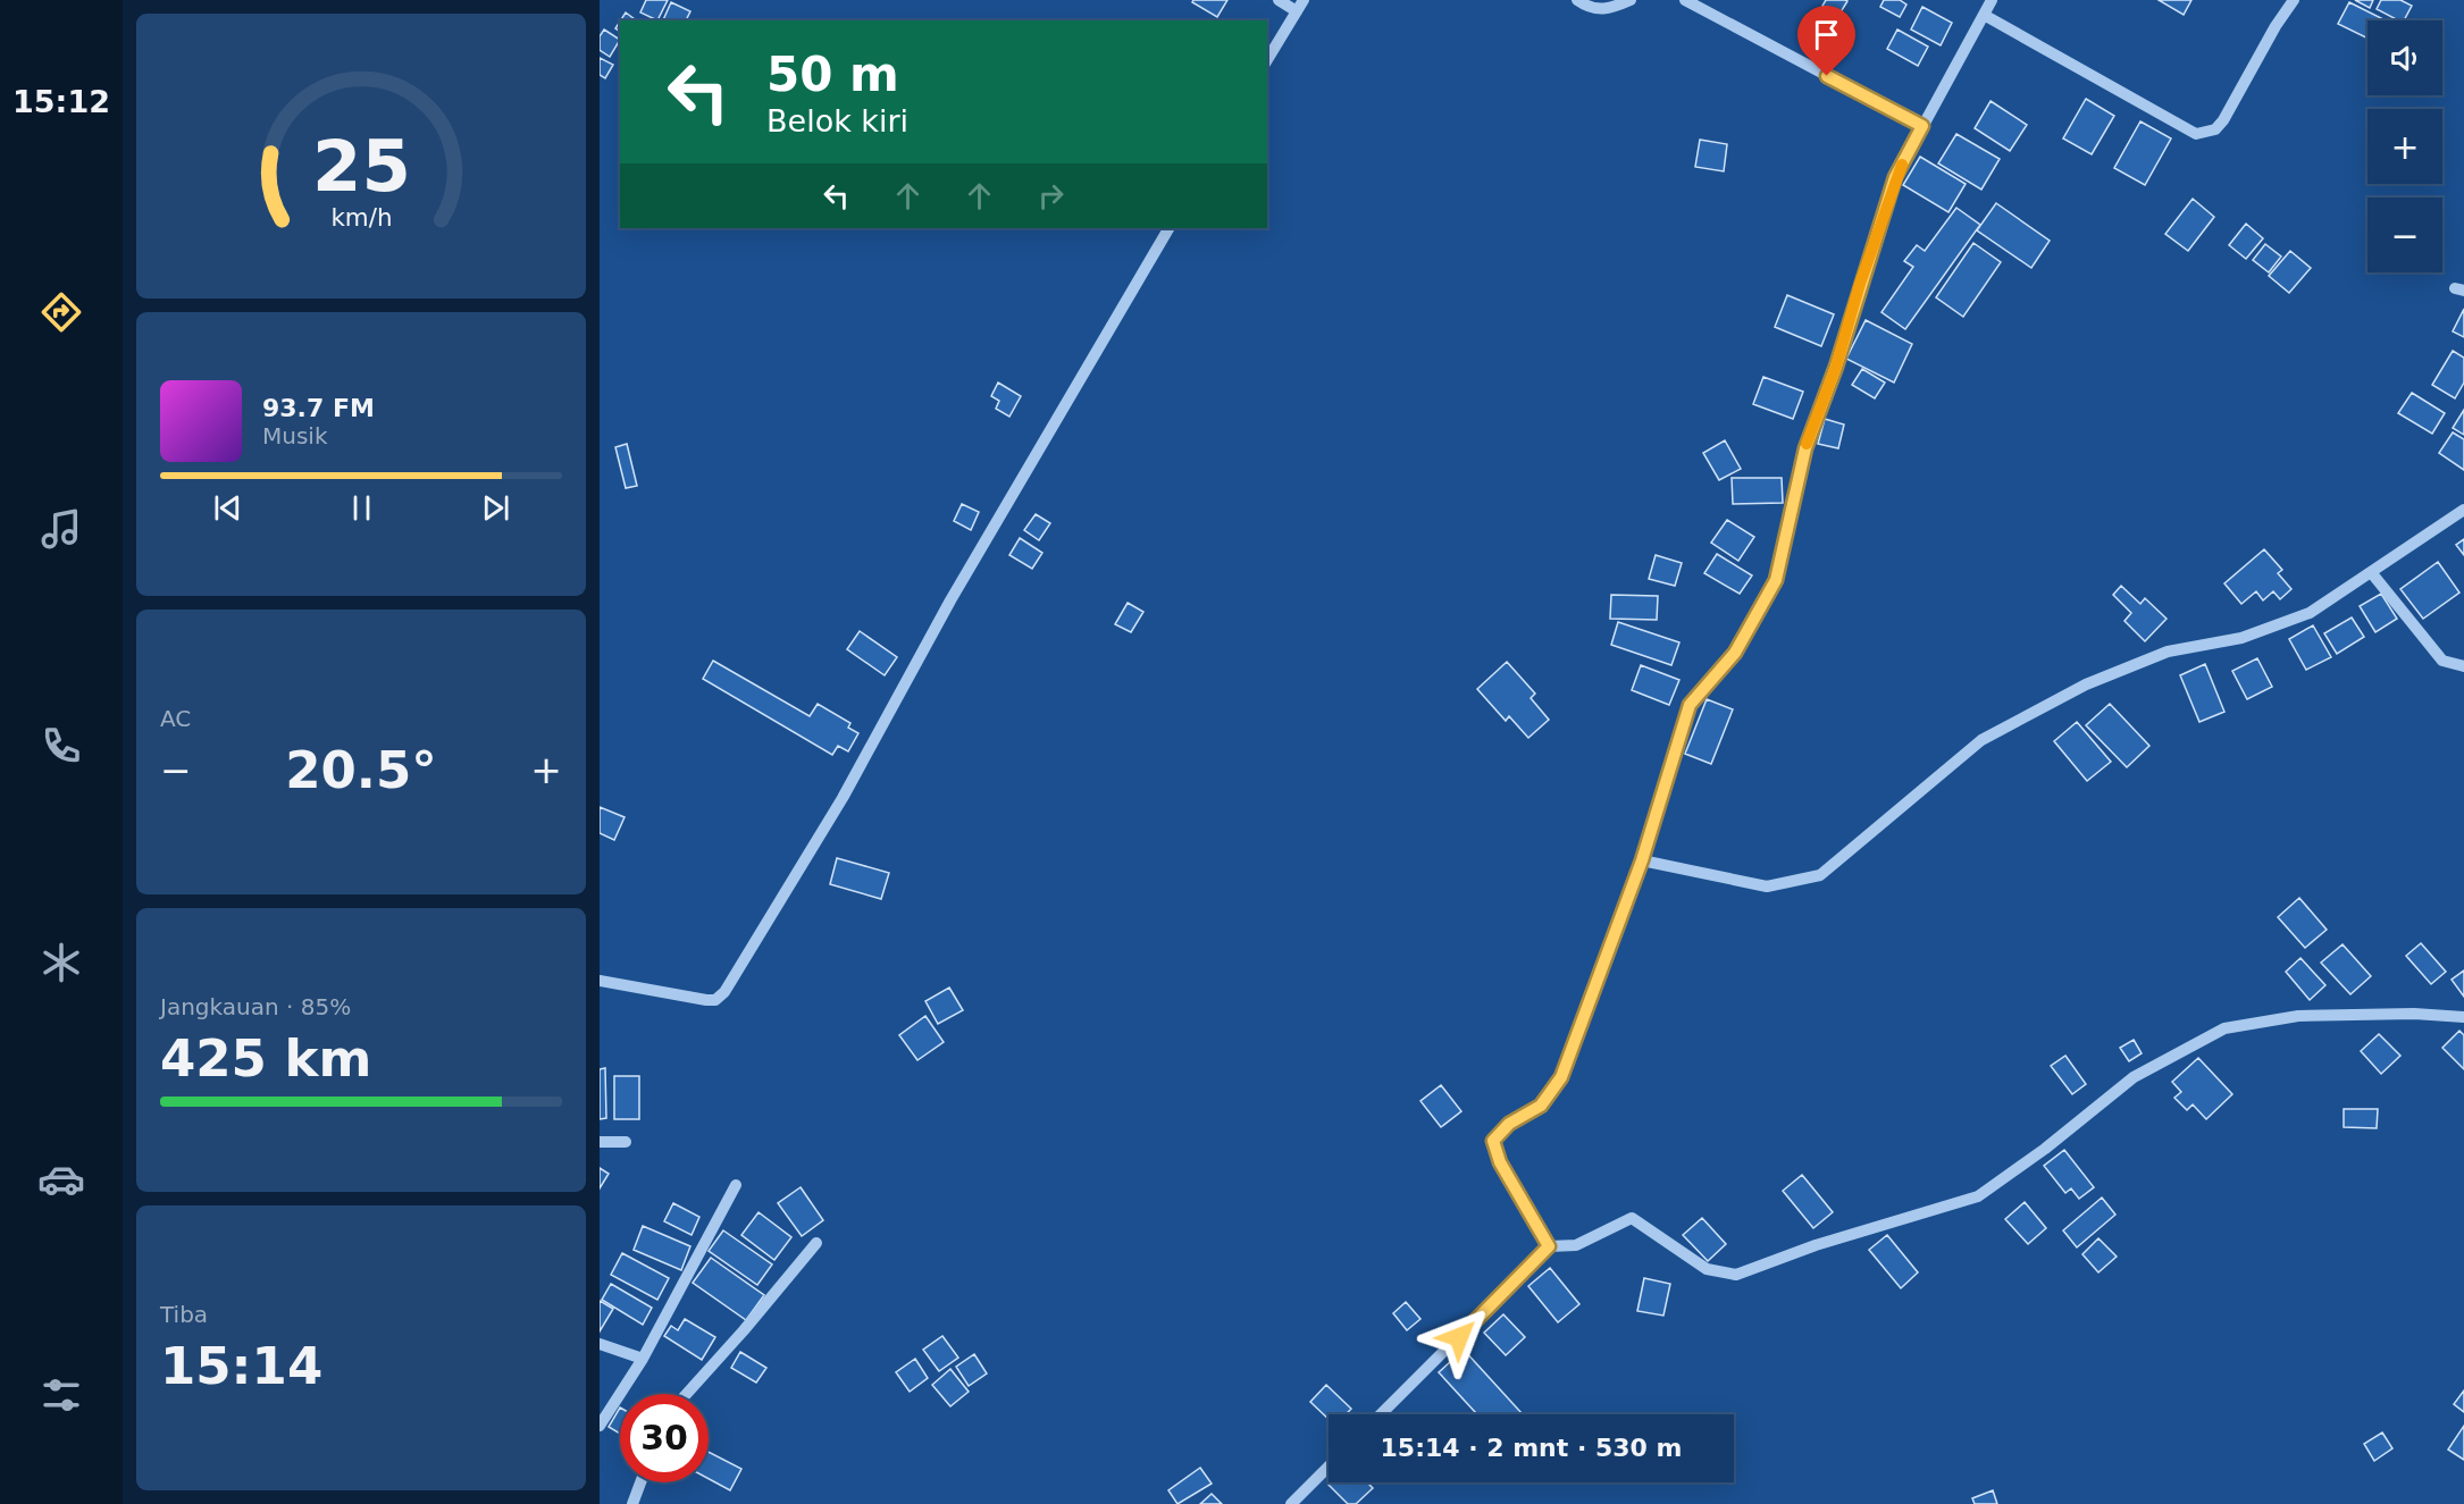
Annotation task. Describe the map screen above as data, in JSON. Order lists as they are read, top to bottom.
{
  "page": {
    "tabs": "15:12",
    "map_buttons": ["+", "−"],
    "turn": ["50 m", "Belok kiri"],
    "song": ["93.7 FM", "Musik"],
    "tile": [
      "AC",
      ["Jangkauan · 85%", "425 km"],
      ["Tiba", "15:14"]
    ],
    "heat": ["−", "20.5°", "+"],
    "limit": "30",
    "trip": "15:14 · 2 mnt · 530 m",
    "gauge": ["25", "km/h"]
  }
}
